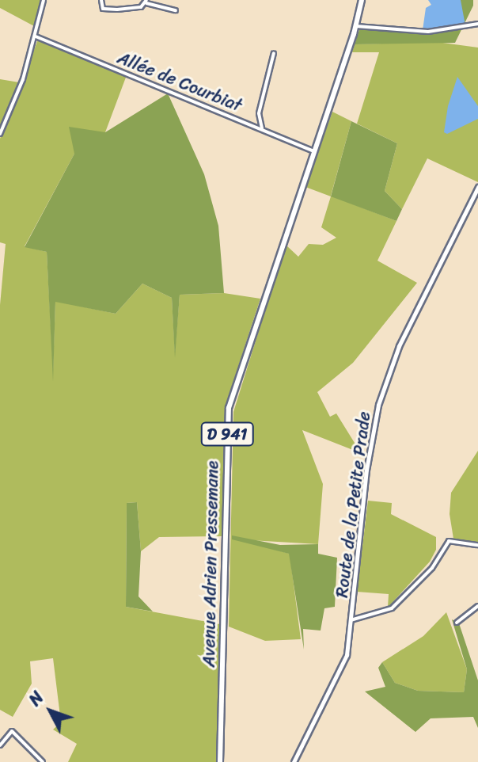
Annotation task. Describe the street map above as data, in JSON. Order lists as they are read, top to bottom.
{
  "streets": {
    "main road": ["D 941", "Avenue Adrien Pressemane"],
    "street": ["Allée de Courbiat", "Route de la Petite Prade"]
  },
  "crossings": [
    ["Allée de Courbiat", "D 941"],
    ["Allée de Courbiat", "Avenue Adrien Pressemane"],
    ["D 941", "Avenue Adrien Pressemane"]
  ],
  "north": "top left"
}
